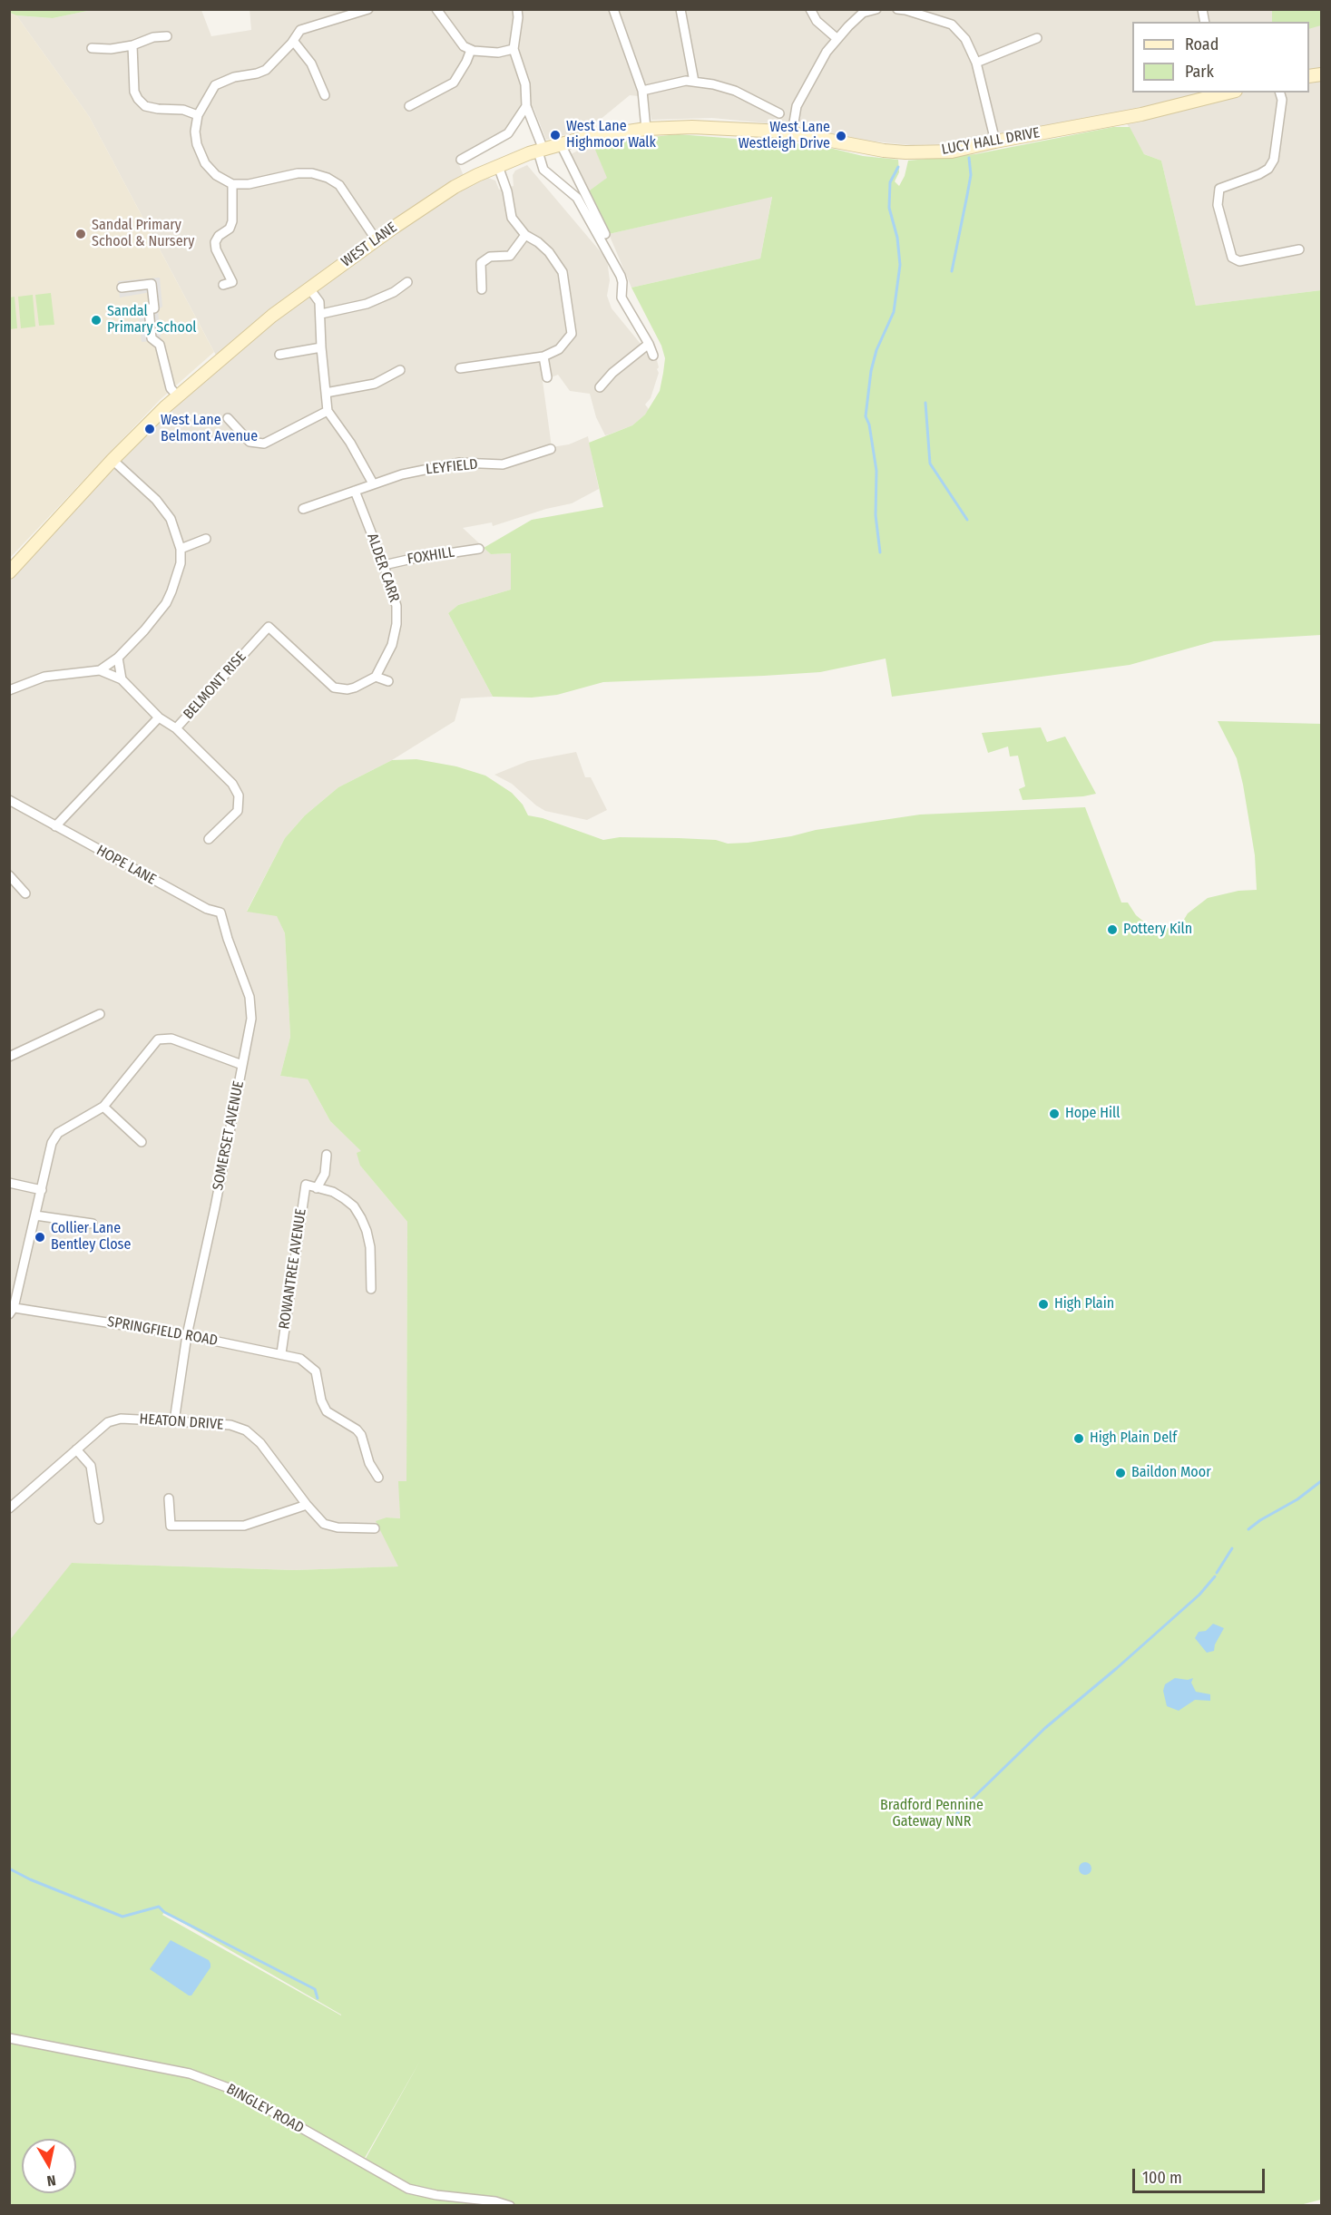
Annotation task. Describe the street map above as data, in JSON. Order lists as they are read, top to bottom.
{
  "streets": {
    "street": [
      "LUCY HALL DRIVE",
      "WEST LANE",
      "LEYFIELD",
      "FOXHILL",
      "ALDER CARR",
      "BELMONT RISE",
      "HOPE LANE",
      "SOMERSET AVENUE",
      "ROWANTREE AVENUE",
      "SPRINGFIELD ROAD",
      "HEATON DRIVE",
      "BINGLEY ROAD"
    ]
  },
  "crossings": [
    ["LUCY HALL DRIVE", "WEST LANE"],
    ["LEYFIELD", "ALDER CARR"],
    ["FOXHILL", "ALDER CARR"],
    ["ALDER CARR", "BELMONT RISE"],
    ["BELMONT RISE", "HOPE LANE"],
    ["HOPE LANE", "SOMERSET AVENUE"],
    ["SOMERSET AVENUE", "SPRINGFIELD ROAD"],
    ["SOMERSET AVENUE", "HEATON DRIVE"],
    ["ROWANTREE AVENUE", "SPRINGFIELD ROAD"]
  ],
  "parks": ["Bradford Pennine Gateway NNR"],
  "places": [
    "West Lane Highmoor Walk",
    "West Lane Westleigh Drive",
    "Sandal Primary School & Nursery",
    "Sandal Primary School",
    "West Lane Belmont Avenue",
    "Pottery Kiln",
    "Hope Hill",
    "Collier Lane Bentley Close",
    "High Plain",
    "High Plain Delf",
    "Baildon Moor"
  ],
  "legend": ["Road", "Park"],
  "scale_bar": "100 m",
  "north": "bottom"
}
